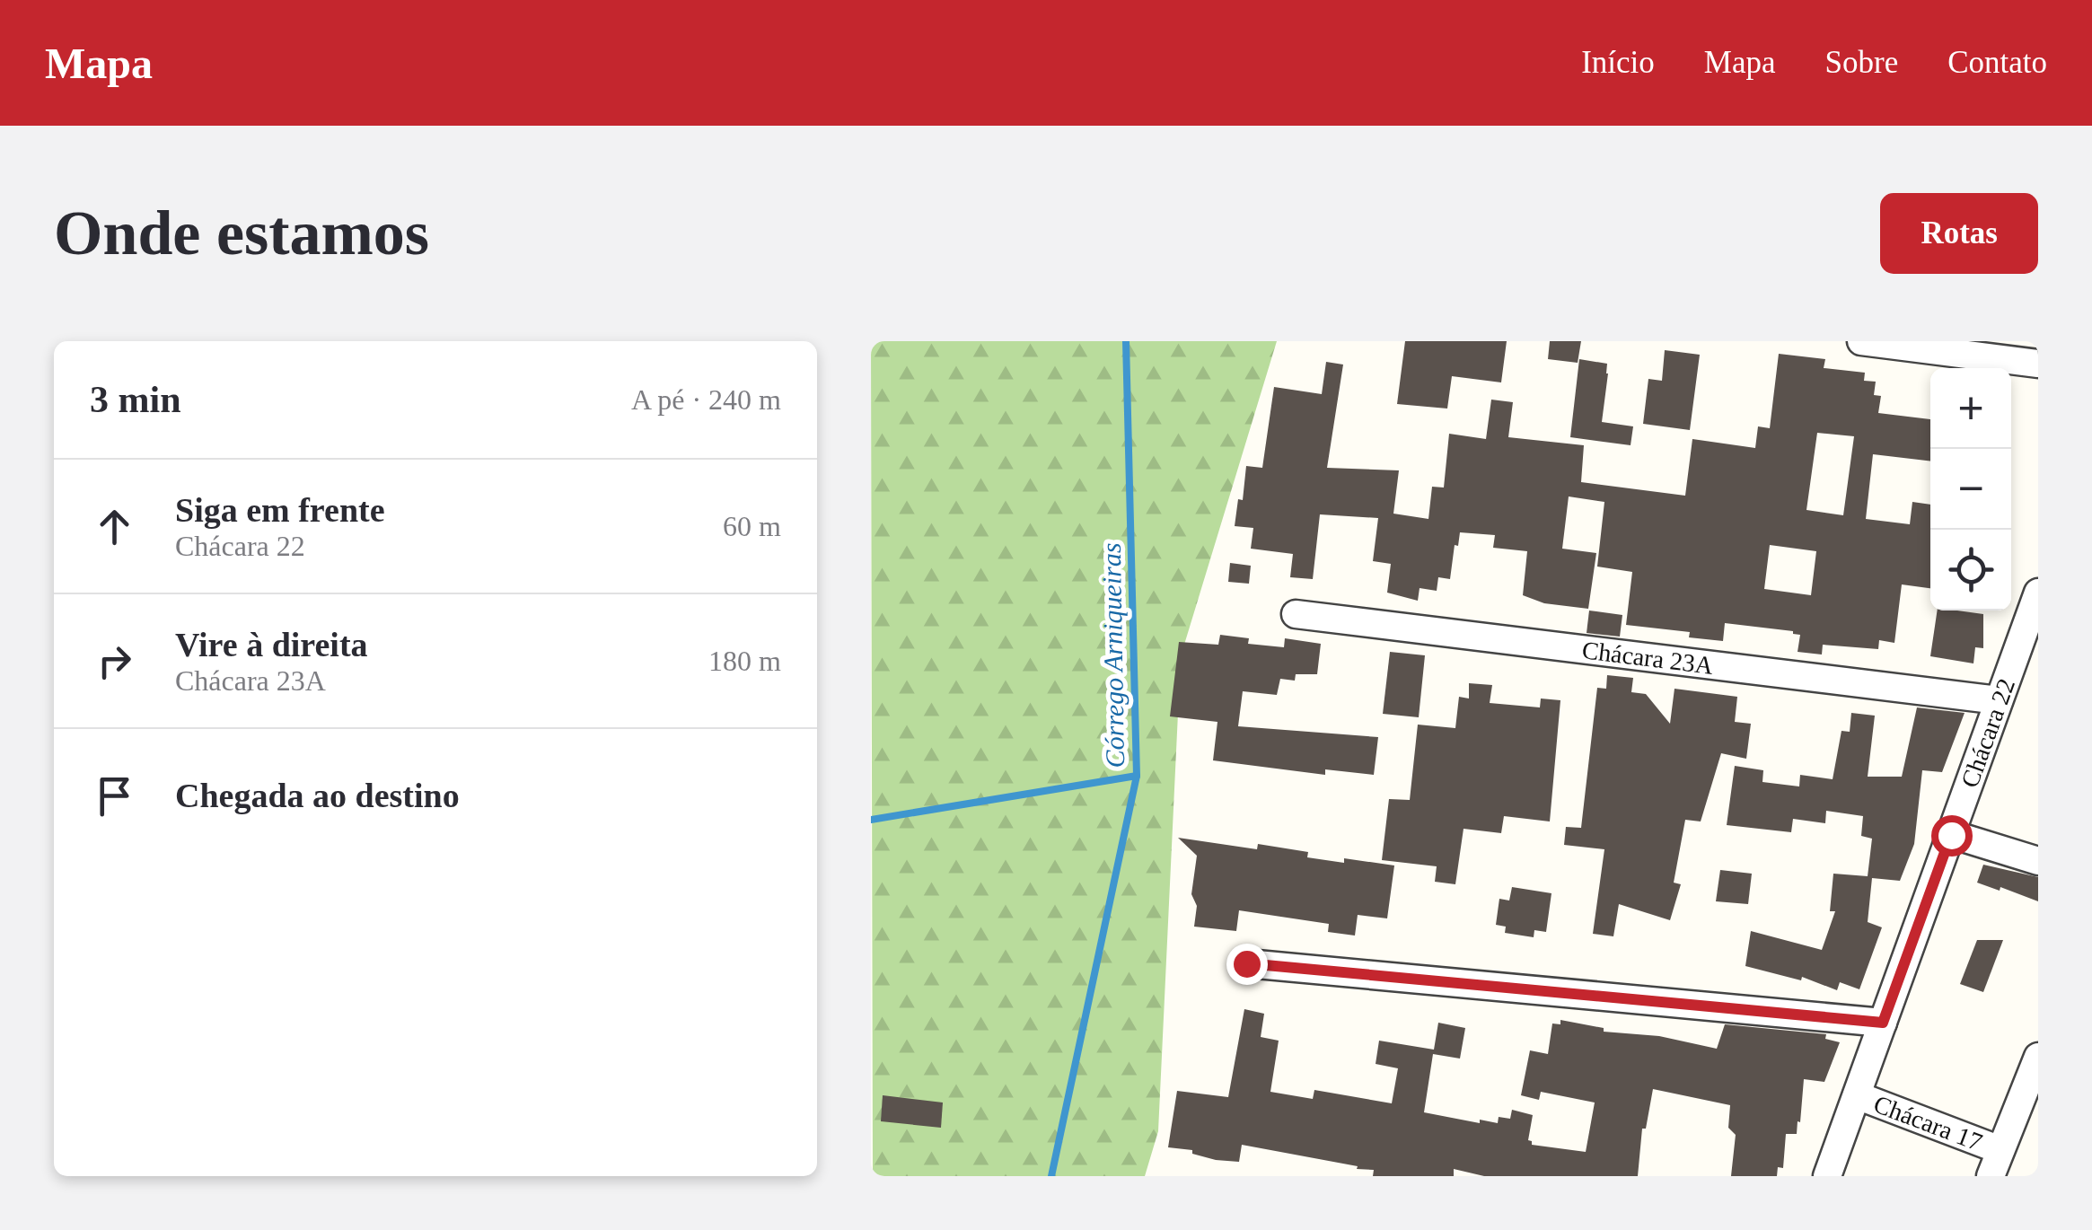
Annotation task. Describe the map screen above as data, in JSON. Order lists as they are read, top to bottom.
{
  "streets": {
    "street": ["Chácara 23A", "Chácara 22", "Chácara 17"]
  },
  "crossings": [
    ["Chácara 23A", "Chácara 22"],
    ["Chácara 22", "Chácara 17"]
  ],
  "water": ["Córrego Arniqueiras"],
  "page": {
    "header": "Mapa",
    "nav": [
      "Início",
      "Mapa",
      "Sobre",
      "Contato"
    ],
    "buttons": "Rotas",
    "title": "Onde estamos",
    "heading": ["3 min", "A pé · 240 m"],
    "map_buttons": ["+", "−"],
    "list": [
      ["Siga em frente", "Chácara 22", "60 m"],
      ["Vire à direita", "Chácara 23A", "180 m"],
      "Chegada ao destino"
    ]
  }
}
